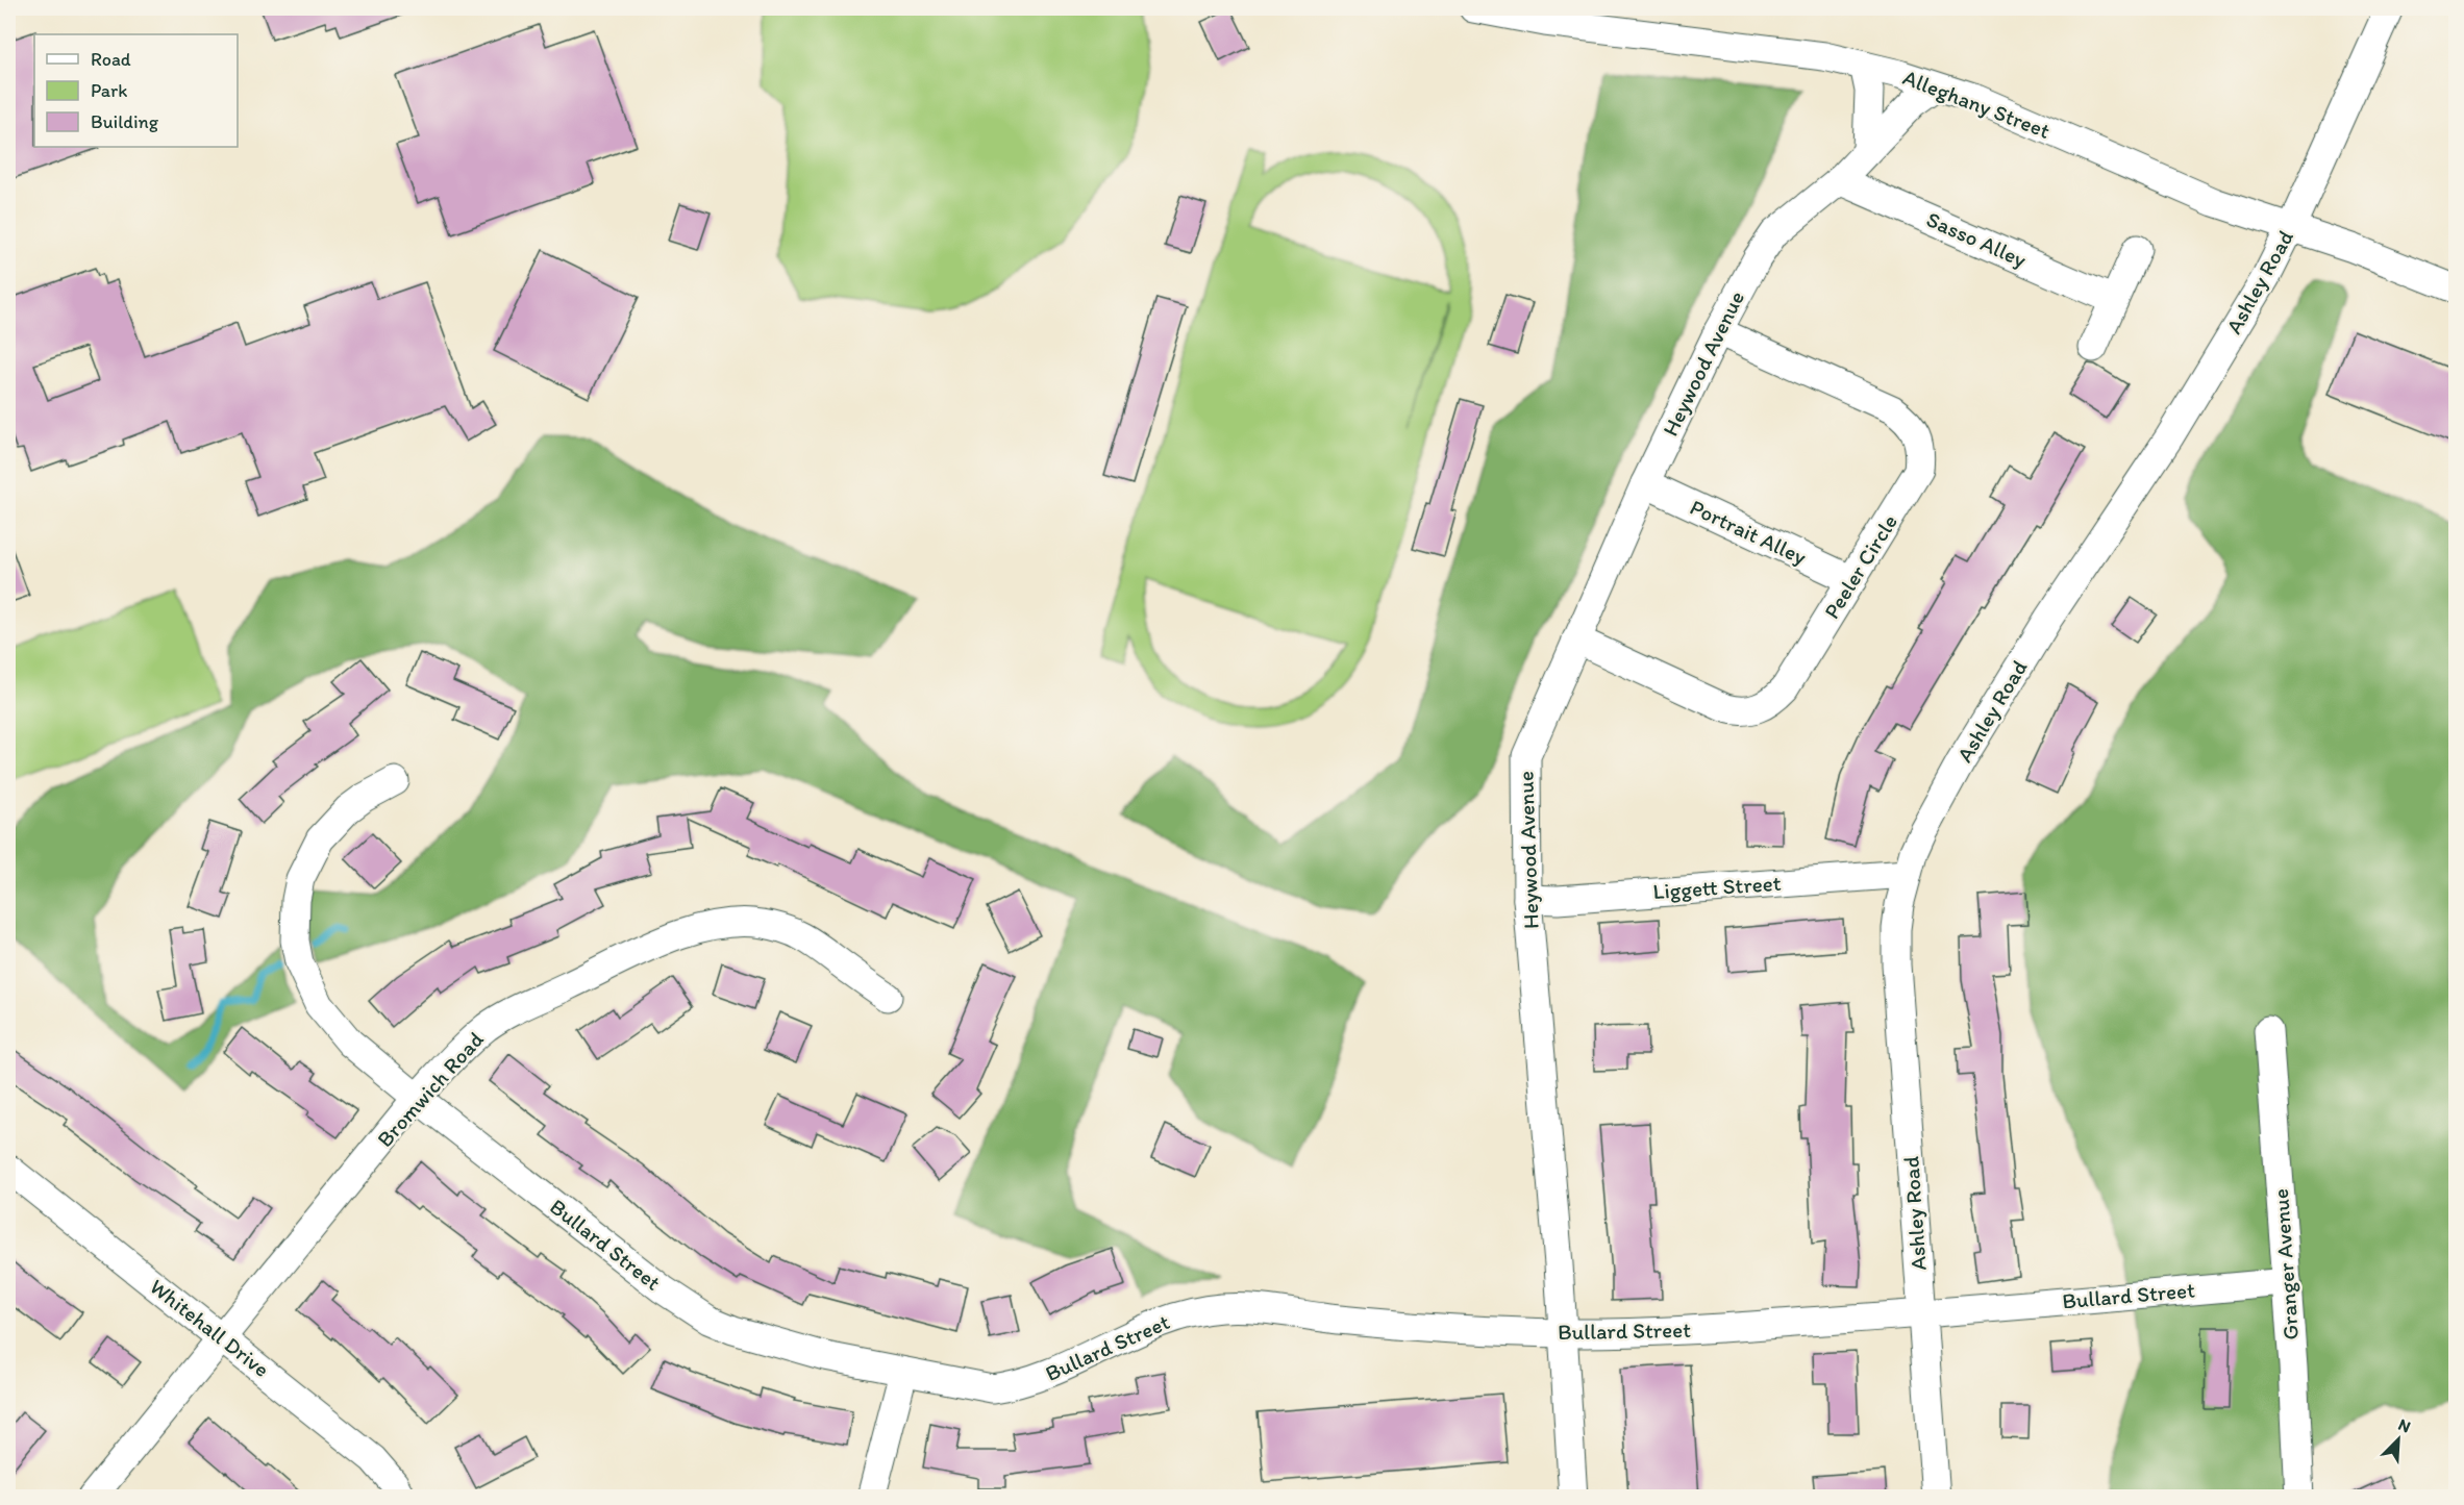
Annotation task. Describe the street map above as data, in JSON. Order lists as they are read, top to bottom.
{
  "streets": {
    "street": [
      "Alleghany Street",
      "Sasso Alley",
      "Ashley Road",
      "Heywood Avenue",
      "Portrait Alley",
      "Peeler Circle",
      "Liggett Street",
      "Bromwich Road",
      "Bullard Street",
      "Granger Avenue",
      "Whitehall Drive"
    ]
  },
  "crossings": [
    ["Alleghany Street", "Ashley Road"],
    ["Alleghany Street", "Heywood Avenue"],
    ["Sasso Alley", "Heywood Avenue"],
    ["Ashley Road", "Liggett Street"],
    ["Ashley Road", "Bullard Street"],
    ["Heywood Avenue", "Portrait Alley"],
    ["Heywood Avenue", "Peeler Circle"],
    ["Heywood Avenue", "Liggett Street"],
    ["Heywood Avenue", "Bullard Street"],
    ["Portrait Alley", "Peeler Circle"],
    ["Bromwich Road", "Bullard Street"],
    ["Bromwich Road", "Whitehall Drive"],
    ["Bullard Street", "Granger Avenue"]
  ],
  "legend": ["Road", "Park", "Building"],
  "north": "top right"
}
